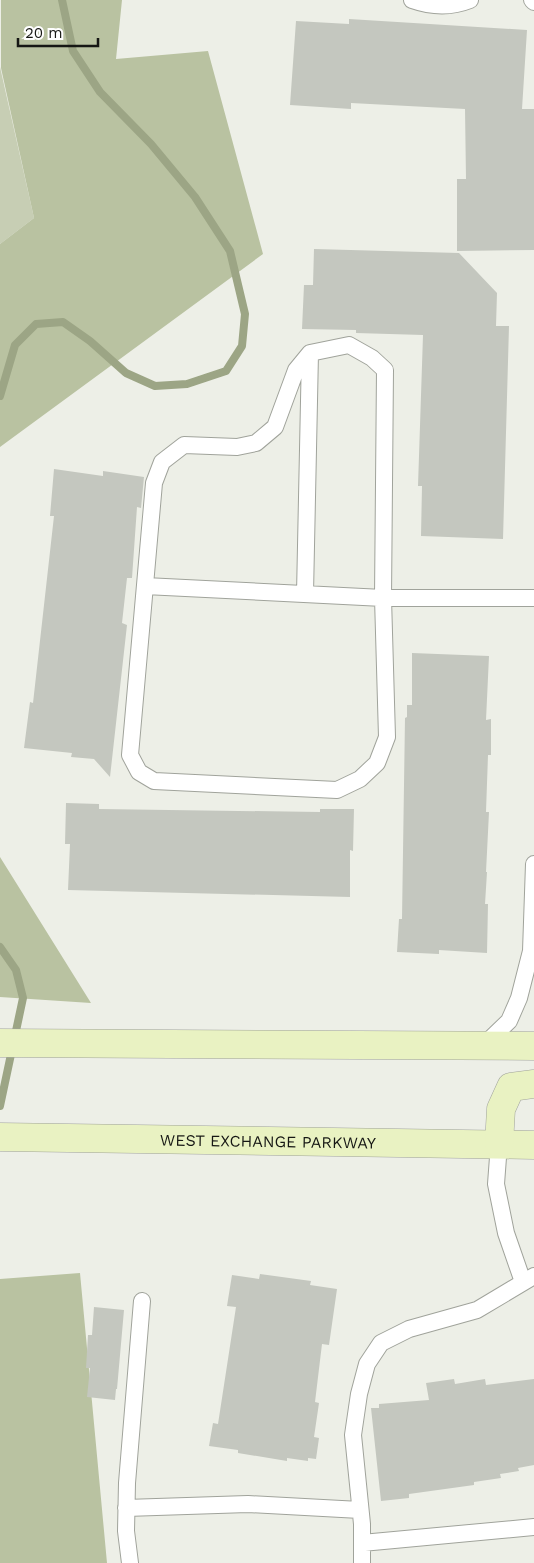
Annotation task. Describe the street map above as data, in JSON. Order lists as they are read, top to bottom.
{
  "streets": {
    "main road": ["WEST EXCHANGE PARKWAY"]
  },
  "scale_bar": "20 m"
}
